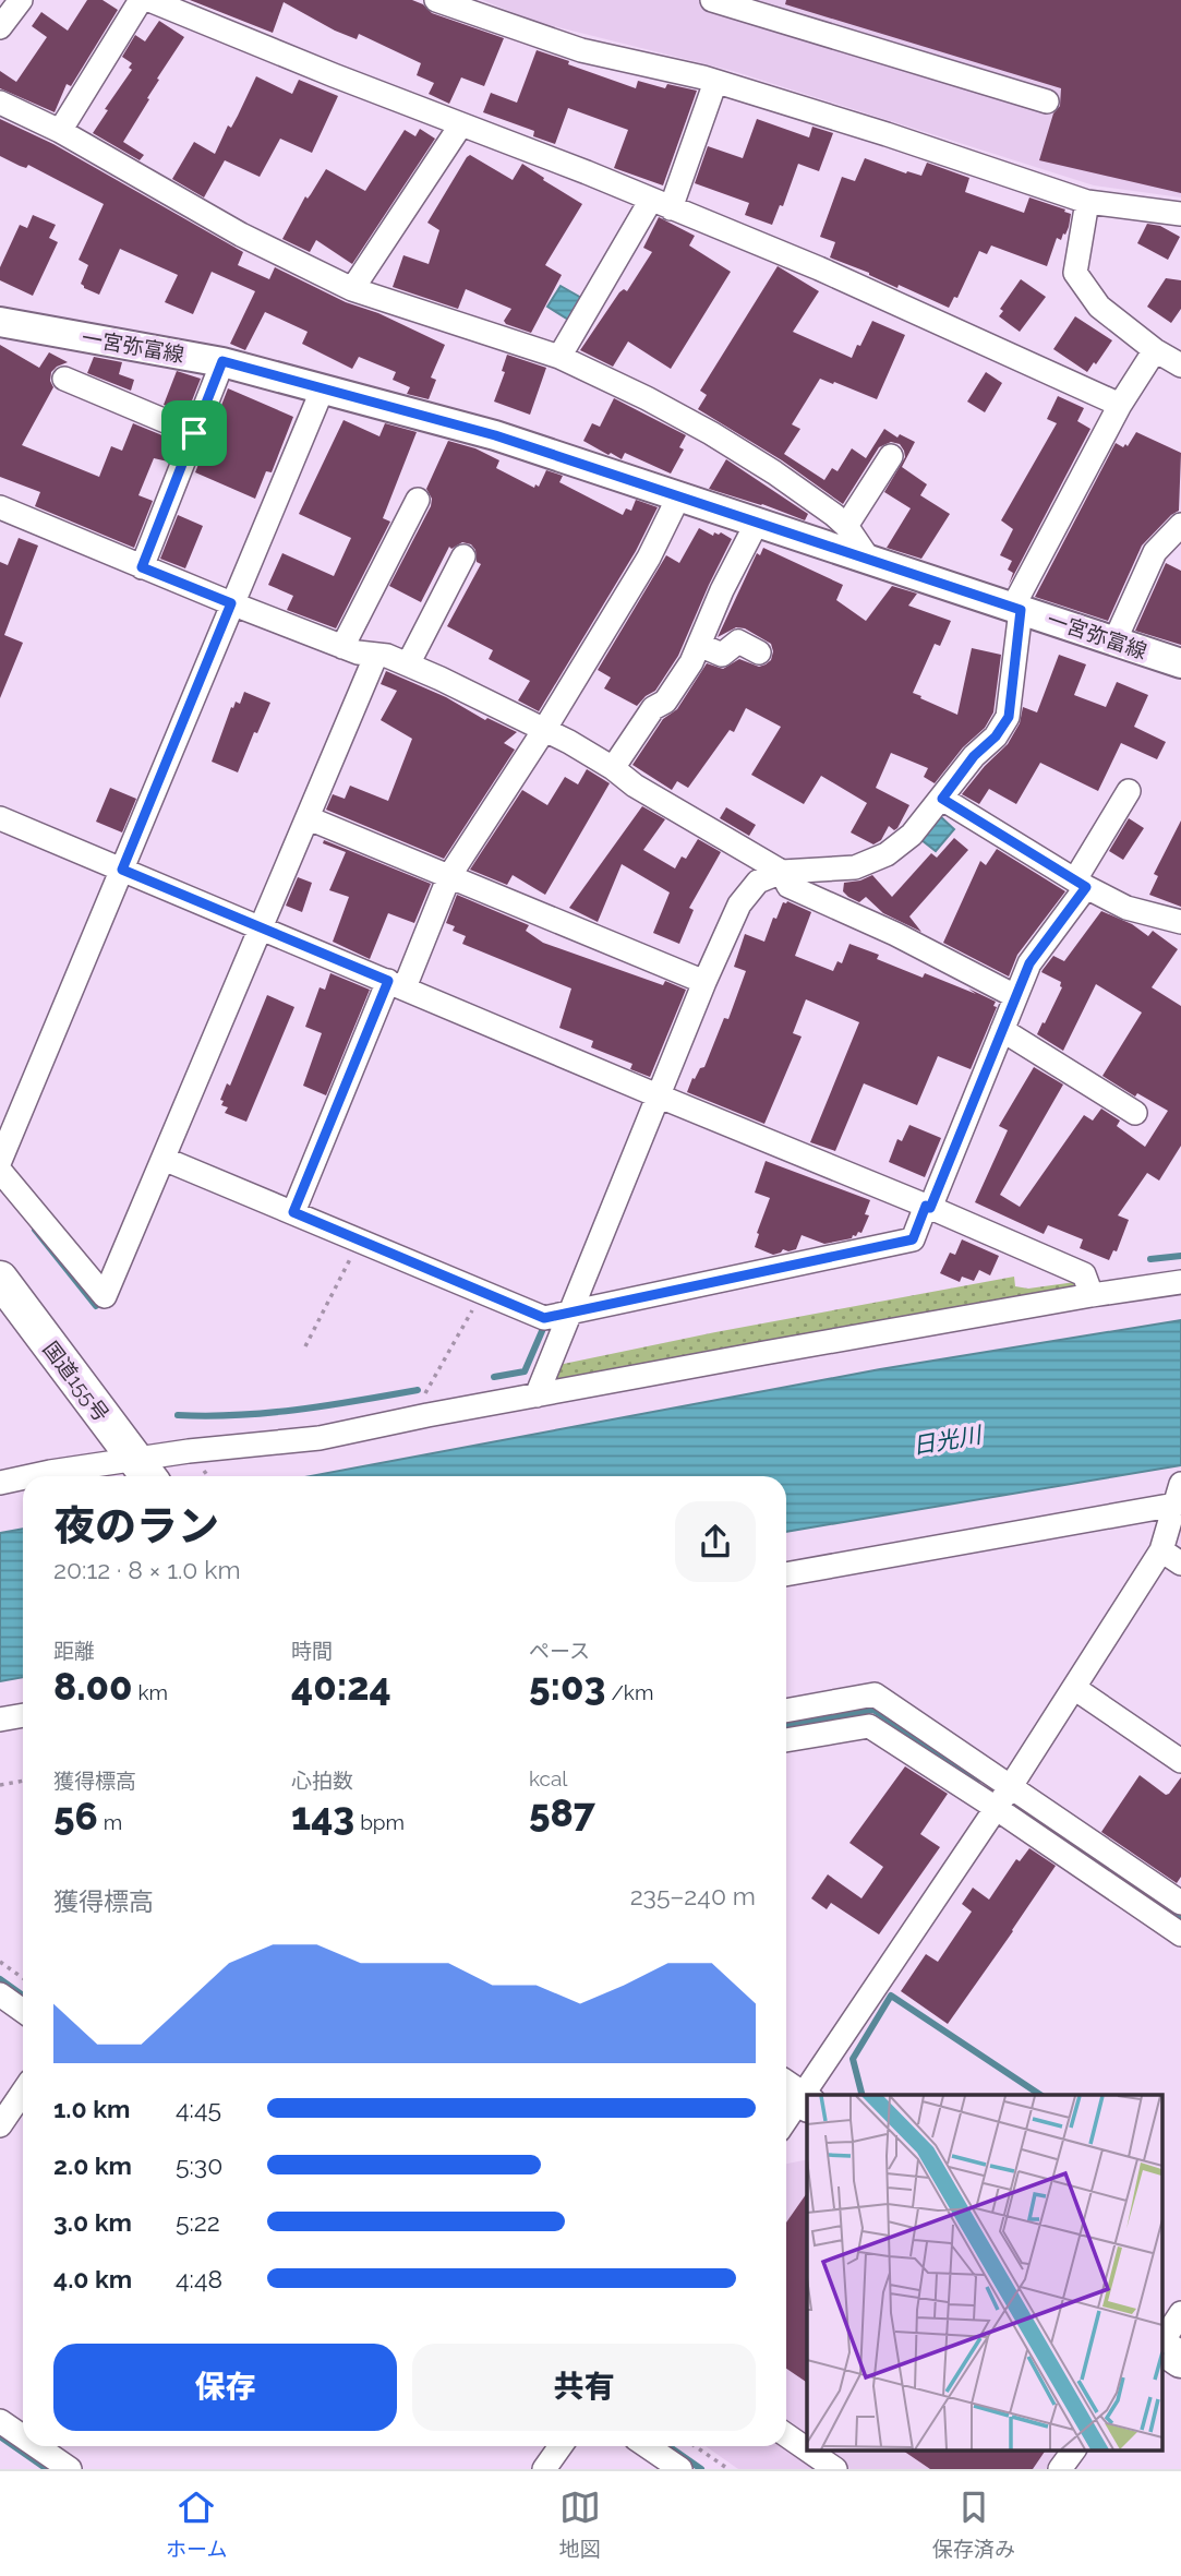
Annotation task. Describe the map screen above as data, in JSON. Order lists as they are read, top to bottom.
{
  "streets": {
    "highway": ["国道155号"],
    "main road": ["一宮弥富線"]
  },
  "water": ["日光川"],
  "page": {
    "heading": ["夜のラン", "20:12 · 8 × 1.0 km"],
    "stats": [
      ["距離", "8.00 km"],
      ["時間", "40:24"],
      ["ペース", "5:03 /km"],
      ["獲得標高", "56 m"],
      ["心拍数", "143 bpm"],
      ["kcal", "587"]
    ],
    "chart": ["獲得標高", "235–240 m"],
    "list": [
      {
        "name": "1.0 km",
        "note": "4:45"
      },
      {
        "name": "2.0 km",
        "note": "5:30"
      },
      {
        "name": "3.0 km",
        "note": "5:22"
      },
      {
        "name": "4.0 km",
        "note": "4:48"
      }
    ],
    "buttons": ["保存", "共有"],
    "tabs": ["ホーム", "地図", "保存済み"]
  }
}
